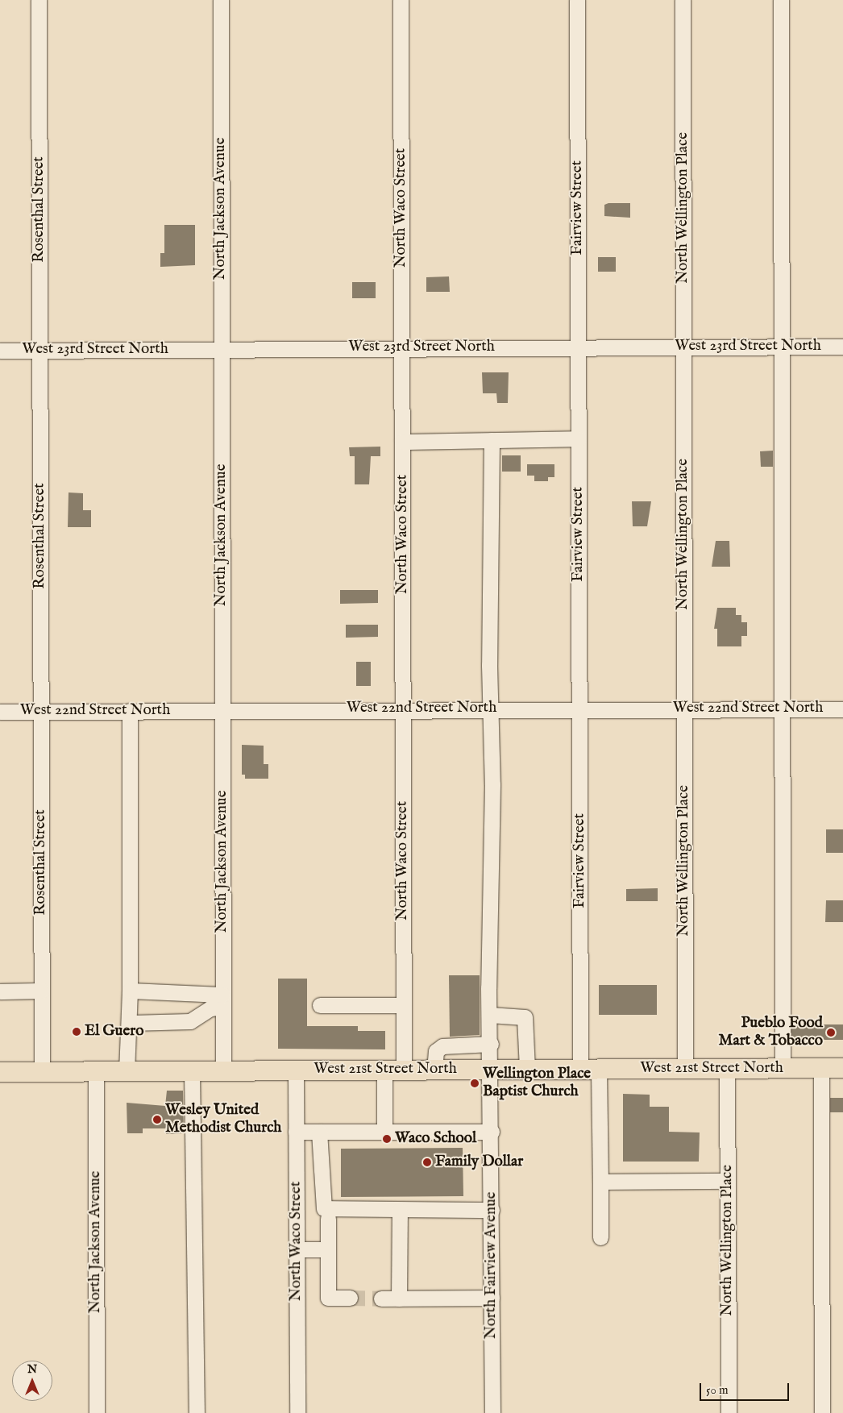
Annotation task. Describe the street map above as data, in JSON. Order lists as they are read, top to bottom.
{
  "streets": {
    "main road": ["West 21st Street North"],
    "street": [
      "North Waco Street",
      "Fairview Street",
      "North Wellington Place",
      "North Jackson Avenue",
      "Rosenthal Street",
      "West 23rd Street North",
      "West 22nd Street North",
      "North Fairview Avenue"
    ]
  },
  "crossings": [
    ["North Waco Street", "West 23rd Street North"],
    ["North Waco Street", "West 22nd Street North"],
    ["North Waco Street", "West 21st Street North"],
    ["Fairview Street", "West 23rd Street North"],
    ["Fairview Street", "West 22nd Street North"],
    ["Fairview Street", "West 21st Street North"],
    ["North Wellington Place", "West 23rd Street North"],
    ["North Wellington Place", "West 22nd Street North"],
    ["North Wellington Place", "West 21st Street North"],
    ["North Jackson Avenue", "West 23rd Street North"],
    ["North Jackson Avenue", "West 22nd Street North"],
    ["North Jackson Avenue", "West 21st Street North"],
    ["Rosenthal Street", "West 23rd Street North"],
    ["Rosenthal Street", "West 22nd Street North"],
    ["Rosenthal Street", "West 21st Street North"],
    ["West 22nd Street North", "North Fairview Avenue"],
    ["West 21st Street North", "North Fairview Avenue"]
  ],
  "places": [
    "El Guero",
    "Pueblo Food Mart & Tobacco",
    "Wellington Place Baptist Church",
    "Wesley United Methodist Church",
    "Waco School",
    "Family Dollar"
  ],
  "scale_bar": "50 m",
  "north": "top"
}
